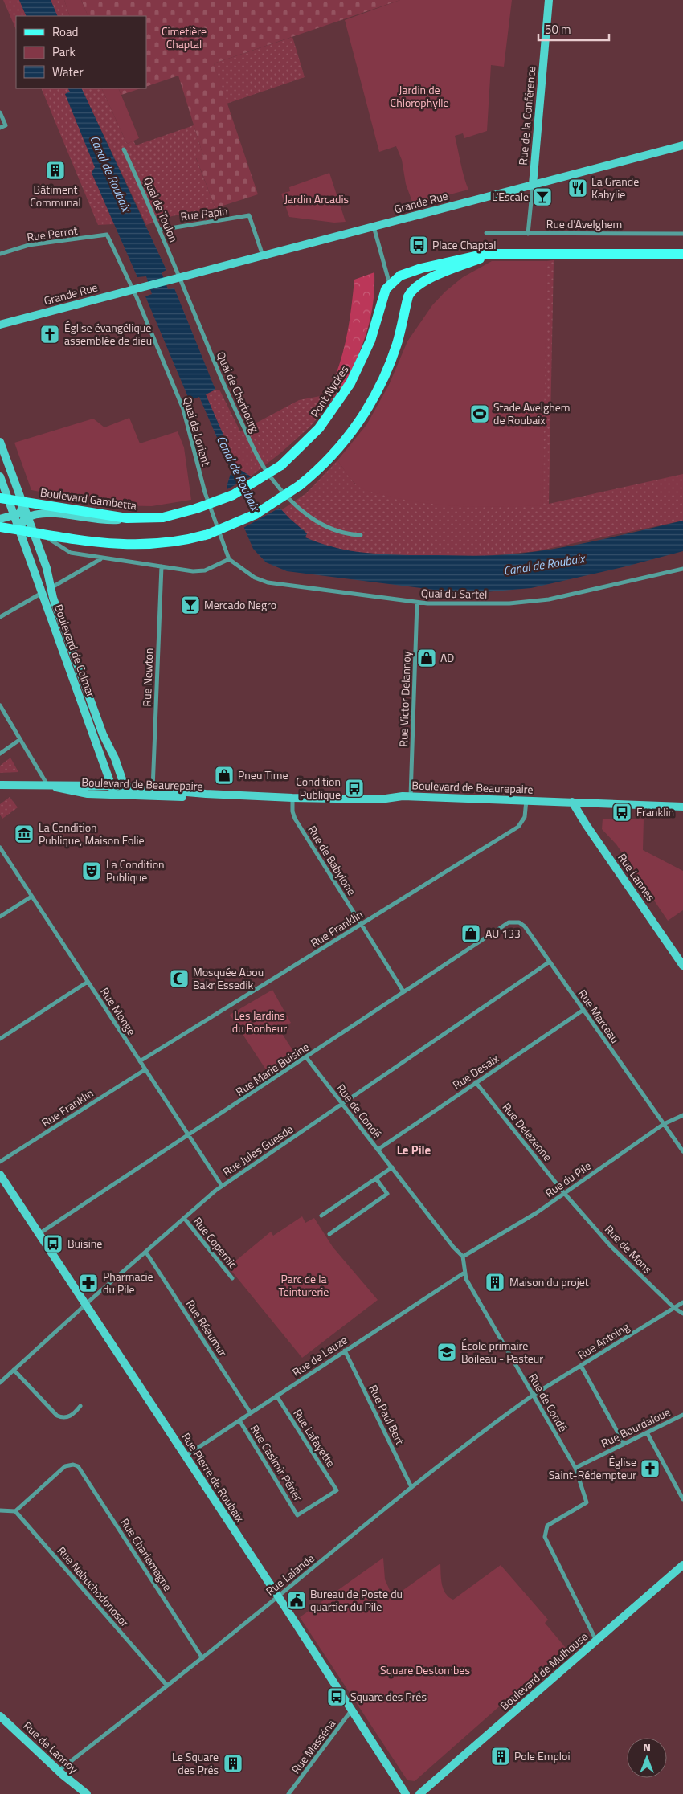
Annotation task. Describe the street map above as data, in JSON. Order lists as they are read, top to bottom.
{
  "streets": {
    "main road": ["Pont Nyckes", "Boulevard Gambetta"],
    "street": [
      "Rue de la Conférence",
      "Grande Rue",
      "Quai de Toulon",
      "Rue Papin",
      "Rue d'Avelghem",
      "Rue Perrot",
      "Quai de Cherbourg",
      "Quai de Lorient",
      "Quai du Sartel",
      "Boulevard de Colmar",
      "Rue Newton",
      "Rue Victor Delannoy",
      "Boulevard de Beaurepaire",
      "Rue de Babylone",
      "Rue Lannes",
      "Rue Franklin",
      "Rue Monge",
      "Rue Marceau",
      "Rue Marie Buisine",
      "Rue Desaix",
      "Rue de Condé",
      "Rue Delezenne",
      "Rue Jules Guesde",
      "Rue du Pile",
      "Rue Copernic",
      "Rue de Mons",
      "Rue Réaumur",
      "Rue Antoing",
      "Rue de Leuze",
      "Rue Paul Bert",
      "Rue Bourdaloue",
      "Rue Lafayette",
      "Rue Casimir Périer",
      "Rue Pierre de Roubaix",
      "Rue Charlemagne",
      "Rue Lalande",
      "Rue Nabuchodonosor",
      "Boulevard de Mulhouse",
      "Rue Masséna",
      "Rue de Lannoy"
    ]
  },
  "crossings": [
    ["Rue de la Conférence", "Grande Rue"],
    ["Rue de la Conférence", "Rue d'Avelghem"],
    ["Grande Rue", "Quai de Toulon"],
    ["Grande Rue", "Rue Papin"],
    ["Grande Rue", "Quai de Cherbourg"],
    ["Grande Rue", "Quai de Lorient"],
    ["Quai de Toulon", "Rue Papin"],
    ["Quai de Toulon", "Quai de Cherbourg"],
    ["Rue Perrot", "Quai de Lorient"],
    ["Pont Nyckes", "Boulevard Gambetta"],
    ["Quai de Lorient", "Quai du Sartel"],
    ["Boulevard Gambetta", "Boulevard de Colmar"],
    ["Quai du Sartel", "Rue Victor Delannoy"],
    ["Boulevard de Colmar", "Boulevard de Beaurepaire"],
    ["Rue Newton", "Boulevard de Beaurepaire"],
    ["Rue Victor Delannoy", "Boulevard de Beaurepaire"],
    ["Boulevard de Beaurepaire", "Rue de Babylone"],
    ["Boulevard de Beaurepaire", "Rue Lannes"],
    ["Boulevard de Beaurepaire", "Rue Franklin"],
    ["Rue de Babylone", "Rue Franklin"],
    ["Rue de Babylone", "Rue Marie Buisine"],
    ["Rue Franklin", "Rue Monge"],
    ["Rue Monge", "Rue Marie Buisine"],
    ["Rue Monge", "Rue Jules Guesde"],
    ["Rue Marceau", "Rue Marie Buisine"],
    ["Rue Marceau", "Rue Desaix"],
    ["Rue Marceau", "Rue Jules Guesde"],
    ["Rue Marceau", "Rue du Pile"],
    ["Rue Marie Buisine", "Rue de Condé"],
    ["Rue Marie Buisine", "Rue Pierre de Roubaix"],
    ["Rue Desaix", "Rue de Condé"],
    ["Rue Desaix", "Rue Delezenne"],
    ["Rue de Condé", "Rue Jules Guesde"],
    ["Rue de Condé", "Rue du Pile"],
    ["Rue de Condé", "Rue Antoing"],
    ["Rue de Condé", "Rue de Leuze"],
    ["Rue de Condé", "Rue Bourdaloue"],
    ["Rue de Condé", "Rue Lalande"],
    ["Rue de Condé", "Boulevard de Mulhouse"],
    ["Rue Delezenne", "Rue du Pile"],
    ["Rue Delezenne", "Rue de Mons"],
    ["Rue Jules Guesde", "Rue Copernic"],
    ["Rue Jules Guesde", "Rue Réaumur"],
    ["Rue Jules Guesde", "Rue Pierre de Roubaix"],
    ["Rue du Pile", "Rue de Mons"],
    ["Rue de Mons", "Rue Antoing"],
    ["Rue Réaumur", "Rue de Leuze"],
    ["Rue Antoing", "Rue Lalande"],
    ["Rue de Leuze", "Rue Paul Bert"],
    ["Rue de Leuze", "Rue Lafayette"],
    ["Rue de Leuze", "Rue Casimir Périer"],
    ["Rue de Leuze", "Rue Pierre de Roubaix"],
    ["Rue Paul Bert", "Rue Lalande"],
    ["Rue Lafayette", "Rue Casimir Périer"],
    ["Rue Pierre de Roubaix", "Rue Lalande"],
    ["Rue Pierre de Roubaix", "Rue Masséna"],
    ["Rue Charlemagne", "Rue Lalande"],
    ["Rue Charlemagne", "Rue Nabuchodonosor"],
    ["Rue Lalande", "Rue Nabuchodonosor"],
    ["Rue Lalande", "Rue de Lannoy"]
  ],
  "districts": ["Le Pile"],
  "water": ["Canal de Roubaix"],
  "parks": [
    "Cimetière Chaptal",
    "Jardin de Chlorophylle",
    "Jardin Arcadis",
    "Les Jardins du Bonheur",
    "Parc de la Teinturerie",
    "Square Destombes"
  ],
  "places": {
    "building": [
      "Bâtiment Communal",
      "Maison du projet",
      "Pole Emploi",
      "Le Square des Prés"
    ],
    "restaurant": ["La Grande Kabylie"],
    "bar": ["L'Escale", "Mercado Negro"],
    "bus stop": [
      "Place Chaptal",
      "Condition Publique",
      "Franklin",
      "Buisine",
      "Square des Prés"
    ],
    "church": ["Église évangélique assemblée de dieu", "Église Saint-Rédempteur"],
    "sports": ["Stade Avelghem de Roubaix"],
    "shop": ["AD", "Pneu Time", "AU 133"],
    "museum": ["La Condition Publique, Maison Folie"],
    "theatre": ["La Condition Publique"],
    "mosque": ["Mosquée Abou Bakr Essedik"],
    "pharmacy": ["Pharmacie du Pile"],
    "school or university": ["École primaire Boileau - Pasteur"],
    "public building": ["Bureau de Poste du quartier du Pile"]
  },
  "legend": ["Road", "Park", "Water"],
  "scale_bar": "50 m",
  "north": "top"
}
